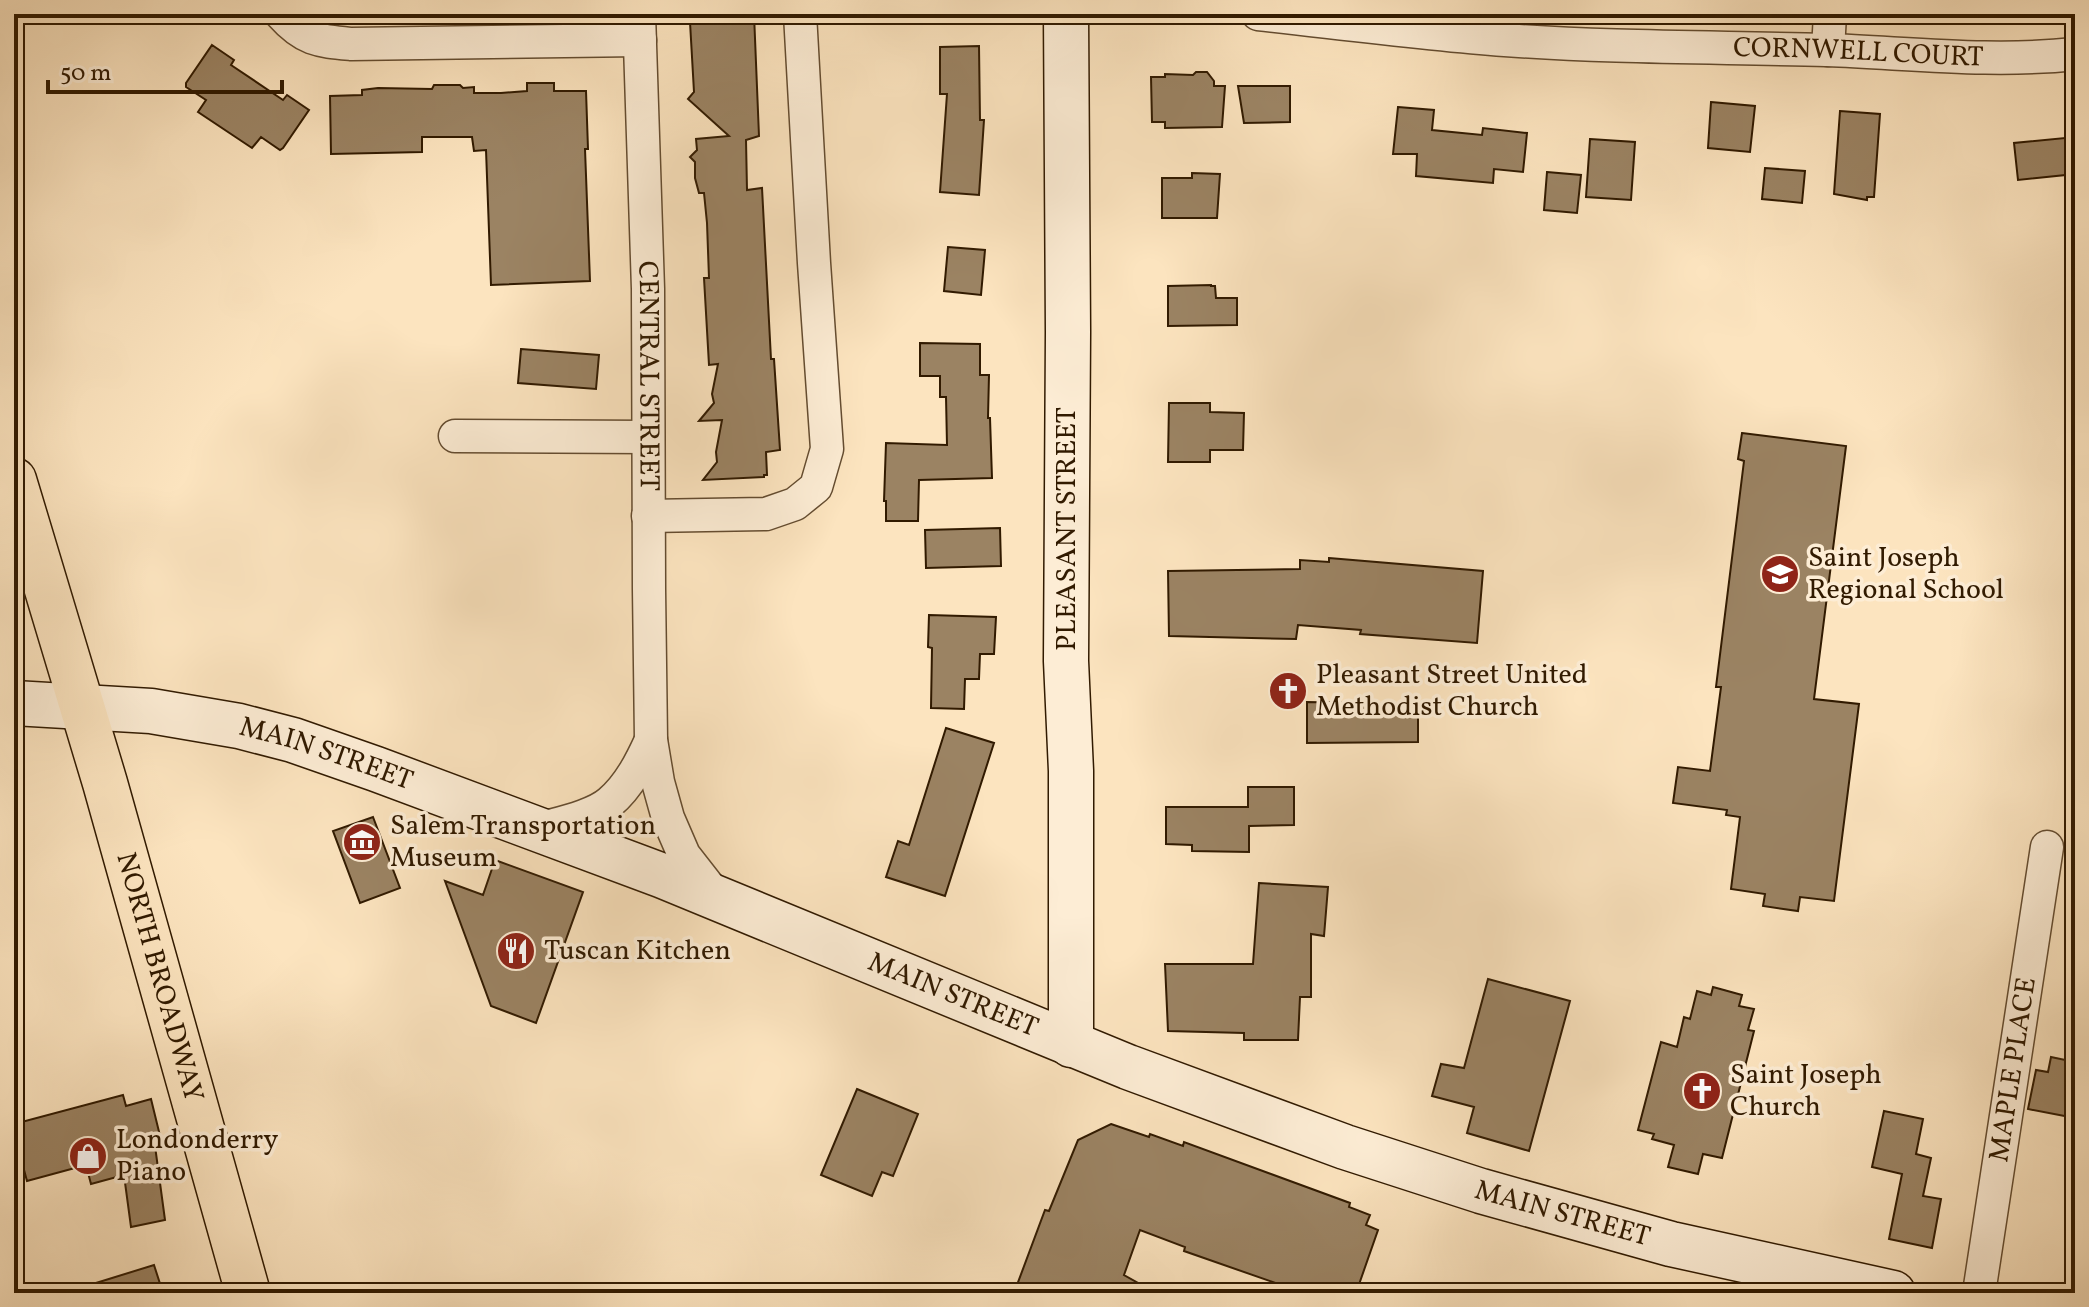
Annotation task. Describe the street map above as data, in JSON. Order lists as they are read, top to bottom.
{
  "streets": {
    "main road": ["PLEASANT STREET", "MAIN STREET", "NORTH BROADWAY"],
    "street": ["CORNWELL COURT", "CENTRAL STREET", "MAPLE PLACE"]
  },
  "crossings": [
    ["CENTRAL STREET", "MAIN STREET"],
    ["PLEASANT STREET", "MAIN STREET"],
    ["MAIN STREET", "NORTH BROADWAY"]
  ],
  "places": {
    "school or university": ["Saint Joseph Regional School"],
    "church": ["Pleasant Street United Methodist Church", "Saint Joseph Church"],
    "museum": ["Salem Transportation Museum"],
    "restaurant": ["Tuscan Kitchen"],
    "shop": ["Londonderry Piano"]
  },
  "scale_bar": "50 m"
}
